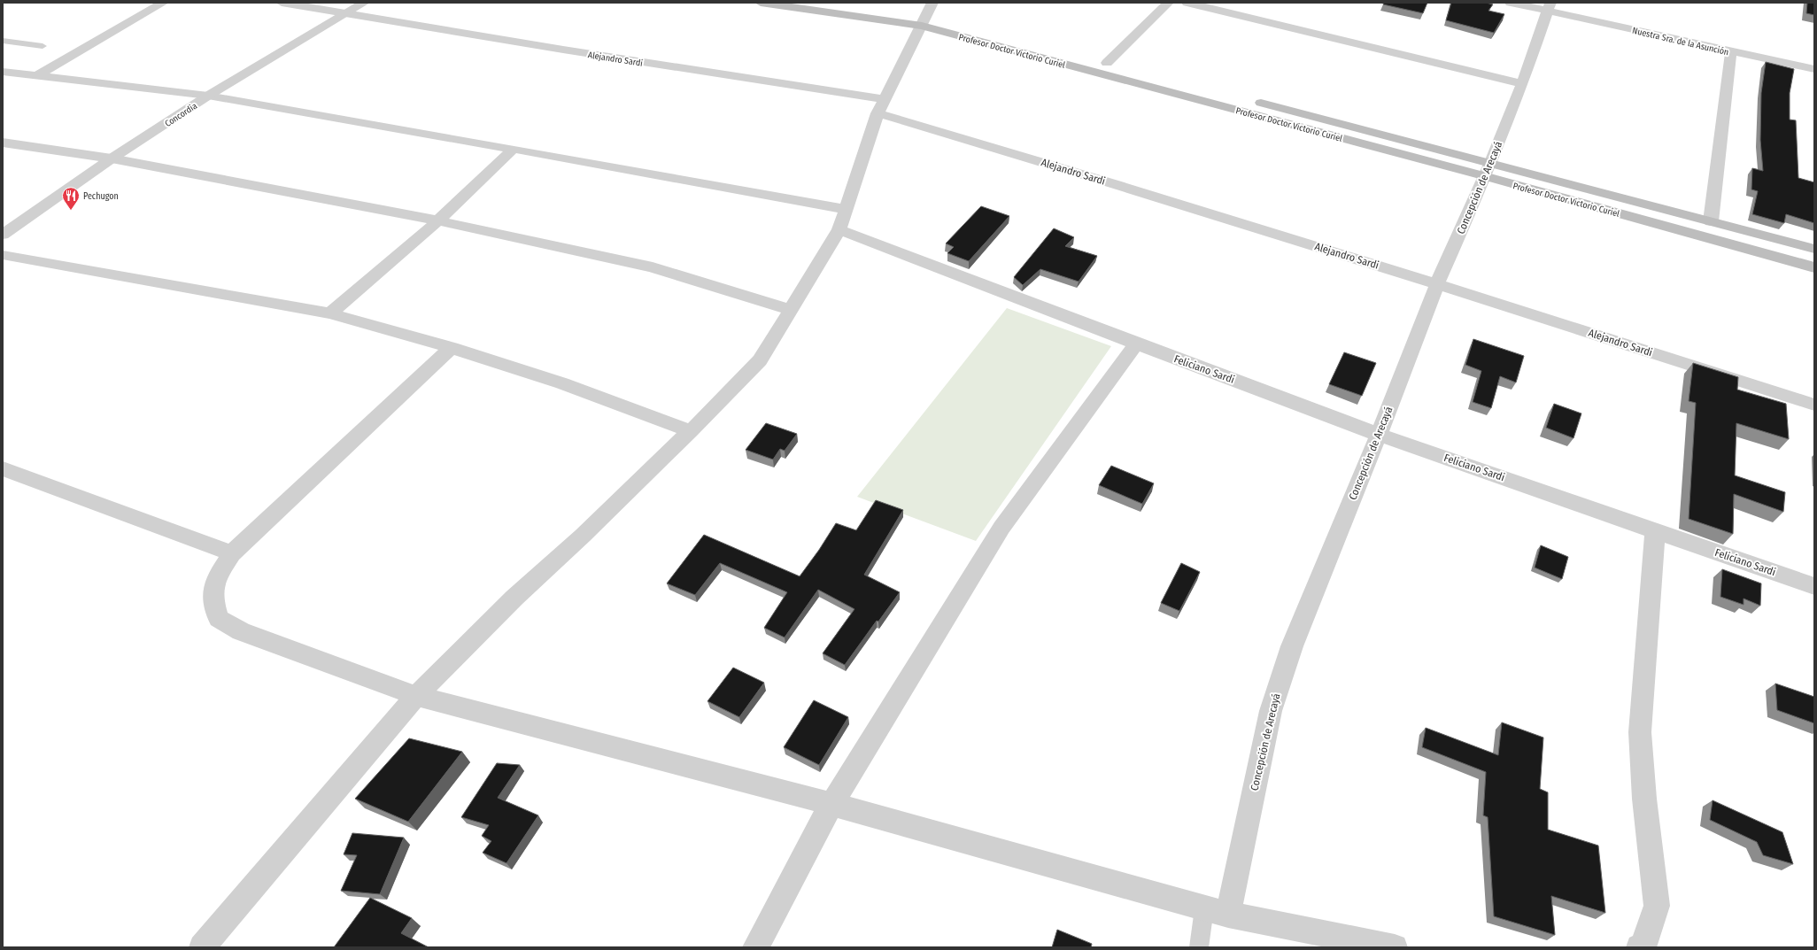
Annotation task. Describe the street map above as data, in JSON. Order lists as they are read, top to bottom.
{
  "streets": {
    "main road": ["Profesor Doctor Victorio Curiel"],
    "street": [
      "Nuestra Sra. de la Asunción",
      "Alejandro Sardi",
      "Concordia",
      "Concepción de Arecayá",
      "Feliciano Sardi"
    ]
  },
  "crossings": [
    ["Nuestra Sra. de la Asunción", "Concepción de Arecayá"],
    ["Profesor Doctor Victorio Curiel", "Concepción de Arecayá"],
    ["Alejandro Sardi", "Concordia"],
    ["Alejandro Sardi", "Concepción de Arecayá"],
    ["Concepción de Arecayá", "Feliciano Sardi"]
  ],
  "places": {
    "restaurant": ["Pechugon"]
  }
}
